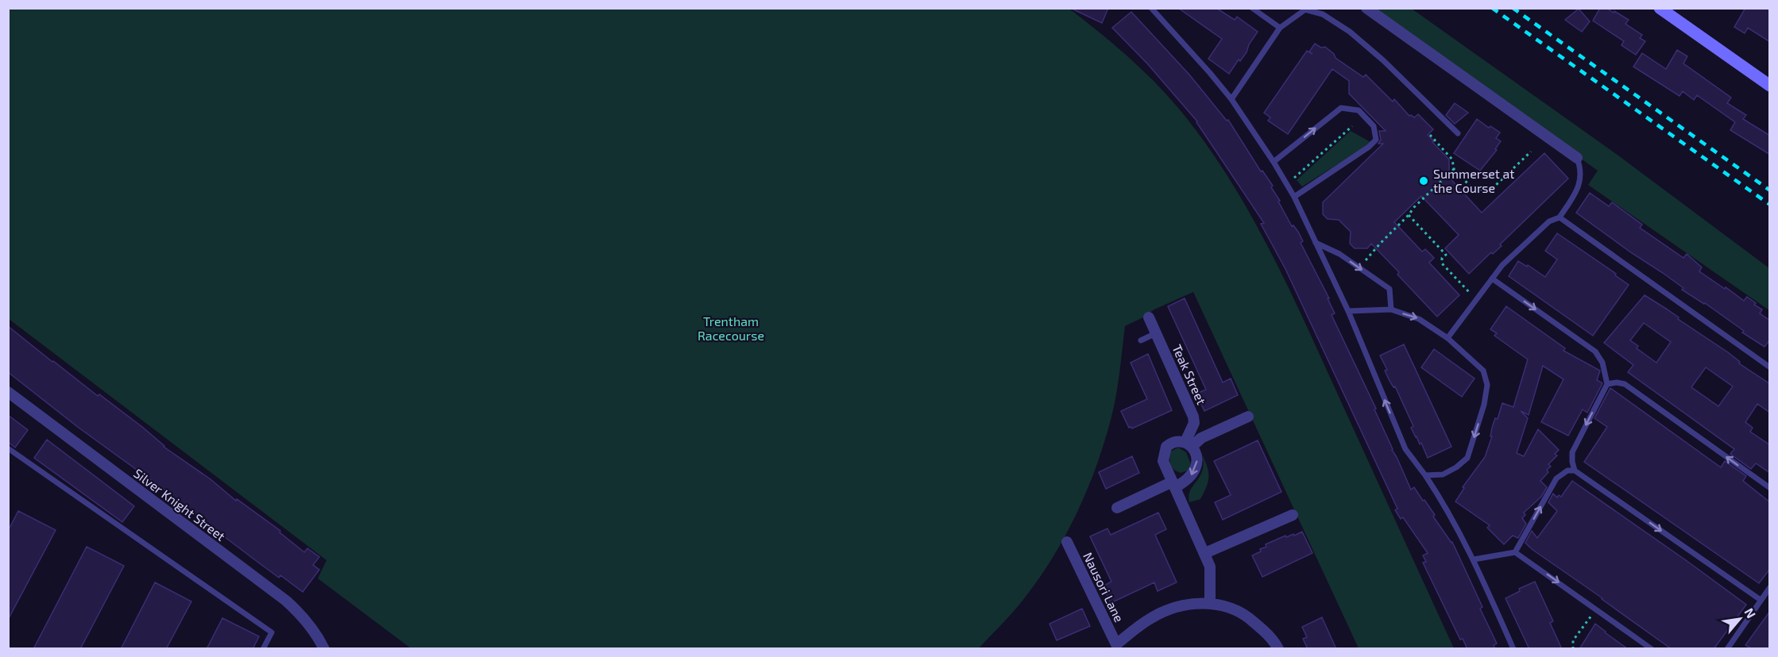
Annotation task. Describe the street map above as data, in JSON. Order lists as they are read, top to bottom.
{
  "streets": {
    "street": ["Teak Street", "Silver Knight Street", "Nausori Lane"]
  },
  "parks": ["Trentham Racecourse"],
  "places": ["Summerset at the Course"],
  "north": "top right"
}
